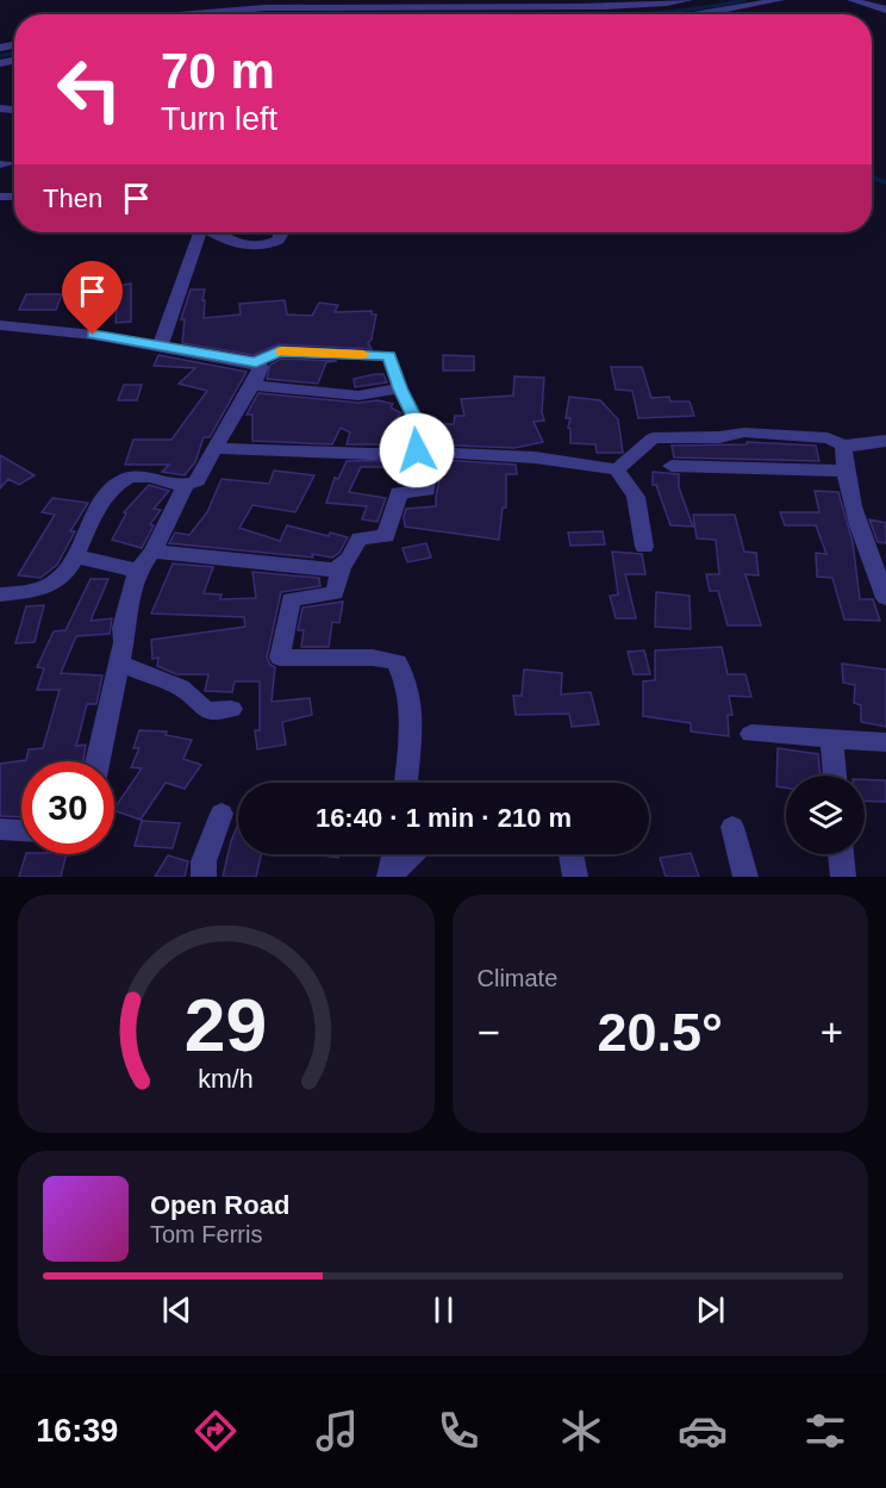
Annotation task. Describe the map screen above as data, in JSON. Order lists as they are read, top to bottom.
{
  "page": {
    "turn": ["70 m", "Turn left"],
    "then": "Then",
    "limit": "30",
    "trip": "16:40 · 1 min · 210 m",
    "tile": "Climate",
    "heat": ["−", "20.5°", "+"],
    "song": ["Open Road", "Tom Ferris"],
    "tabs": "16:39",
    "gauge": ["29", "km/h"]
  }
}
